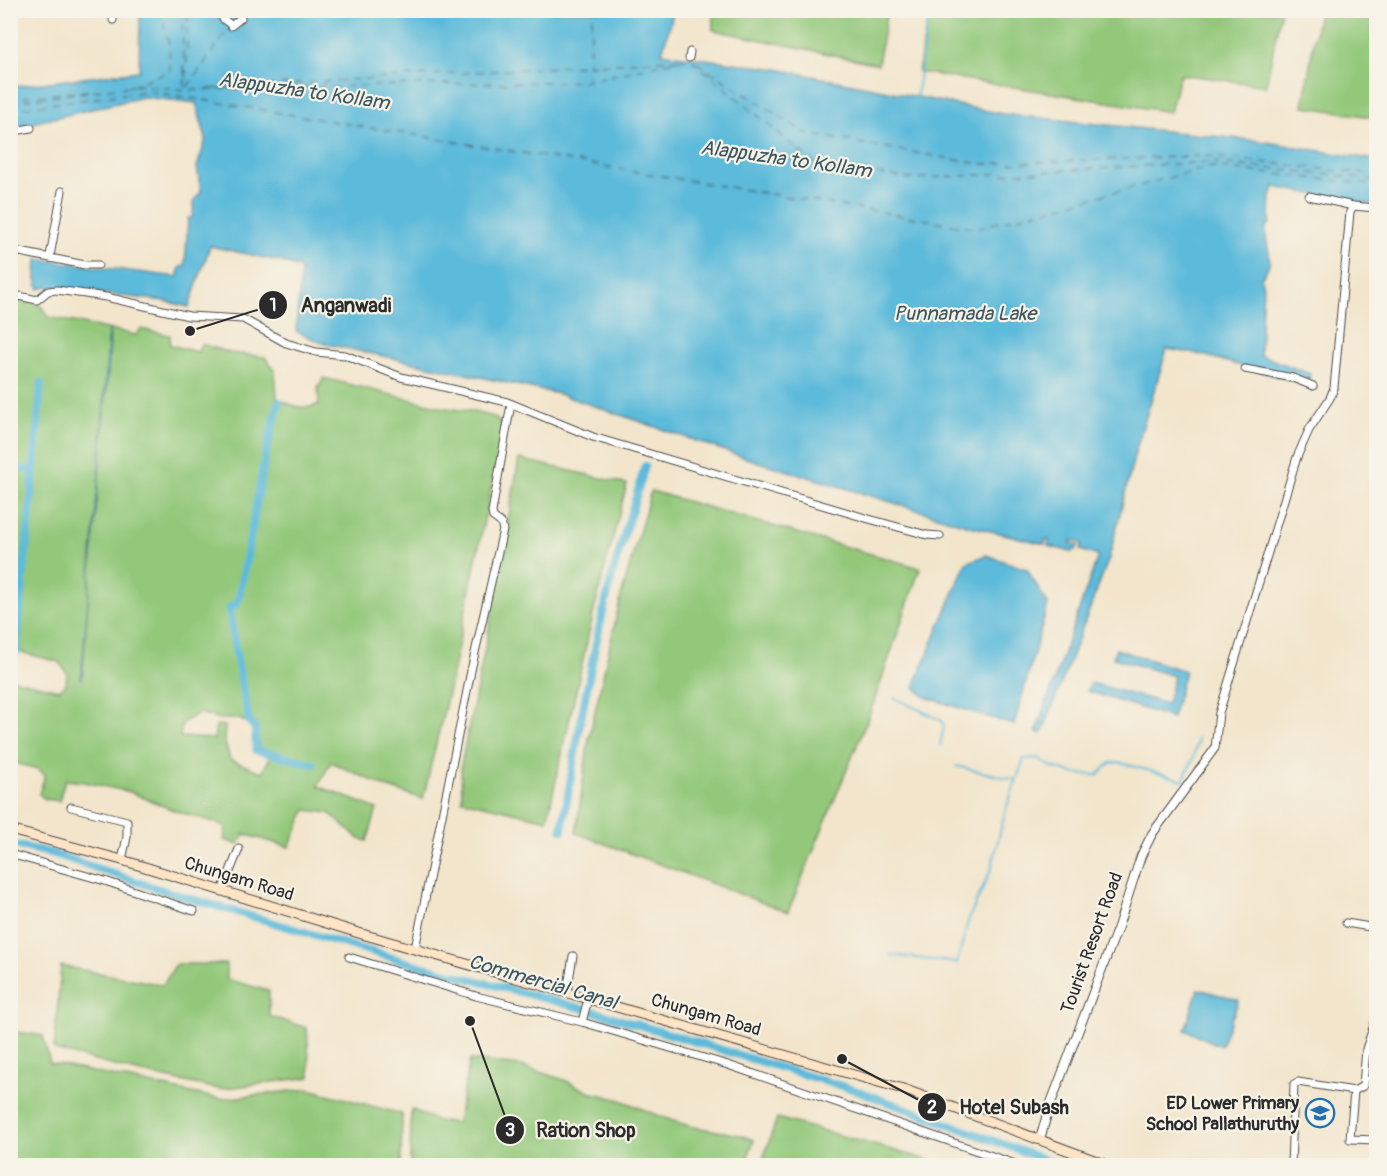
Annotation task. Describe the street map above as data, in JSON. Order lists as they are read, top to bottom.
{
  "streets": {
    "main road": ["Chungam Road"],
    "street": ["Tourist Resort Road"]
  },
  "crossings": [
    ["Chungam Road", "Tourist Resort Road"]
  ],
  "water": ["Alappuzha to Kollam", "Punnamada Lake", "Commercial Canal"],
  "places": {
    "other": ["Anganwadi", "Ration Shop", "Hotel Subash"],
    "school or university": ["ED Lower Primary School Pallathuruthy"]
  }
}
